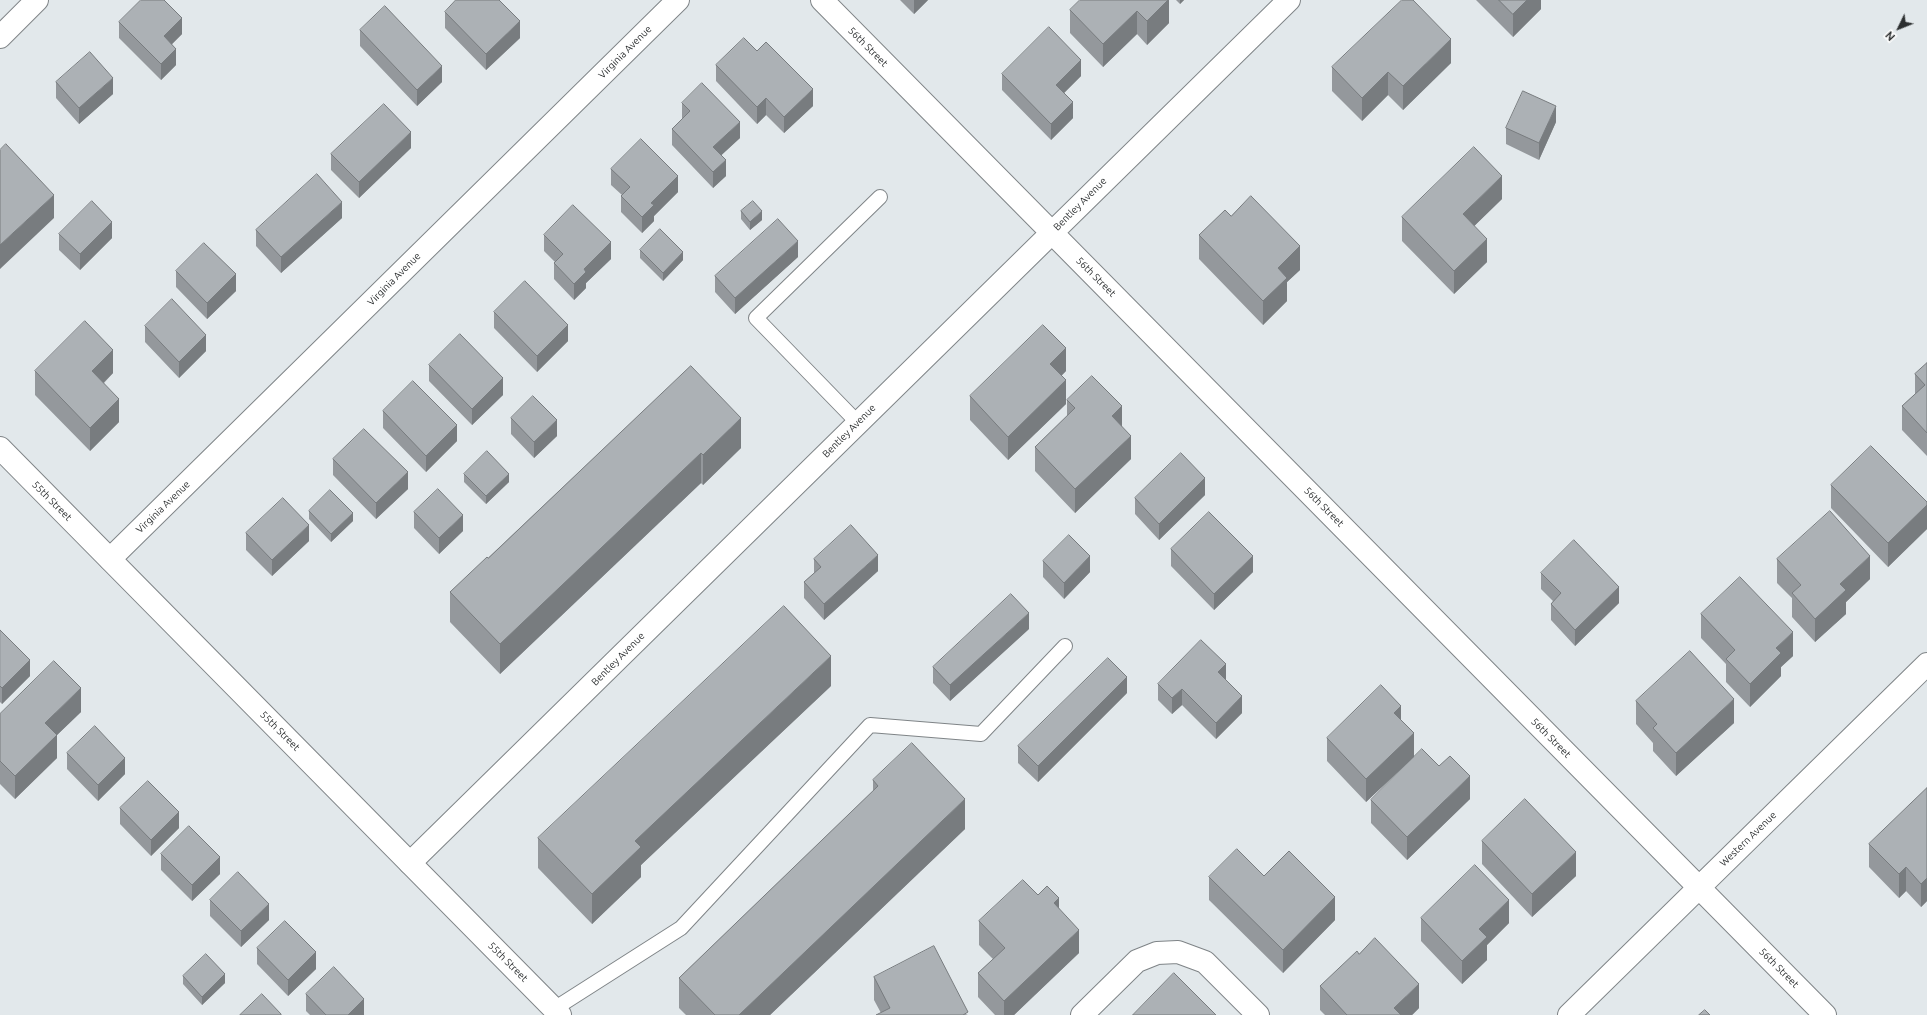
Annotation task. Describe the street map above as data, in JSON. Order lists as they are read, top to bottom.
{
  "streets": {
    "street": [
      "56th Street",
      "Virginia Avenue",
      "Bentley Avenue",
      "55th Street",
      "Western Avenue"
    ]
  },
  "crossings": [
    ["56th Street", "Bentley Avenue"],
    ["56th Street", "Western Avenue"],
    ["Virginia Avenue", "55th Street"],
    ["Bentley Avenue", "55th Street"]
  ],
  "north": "bottom left"
}
